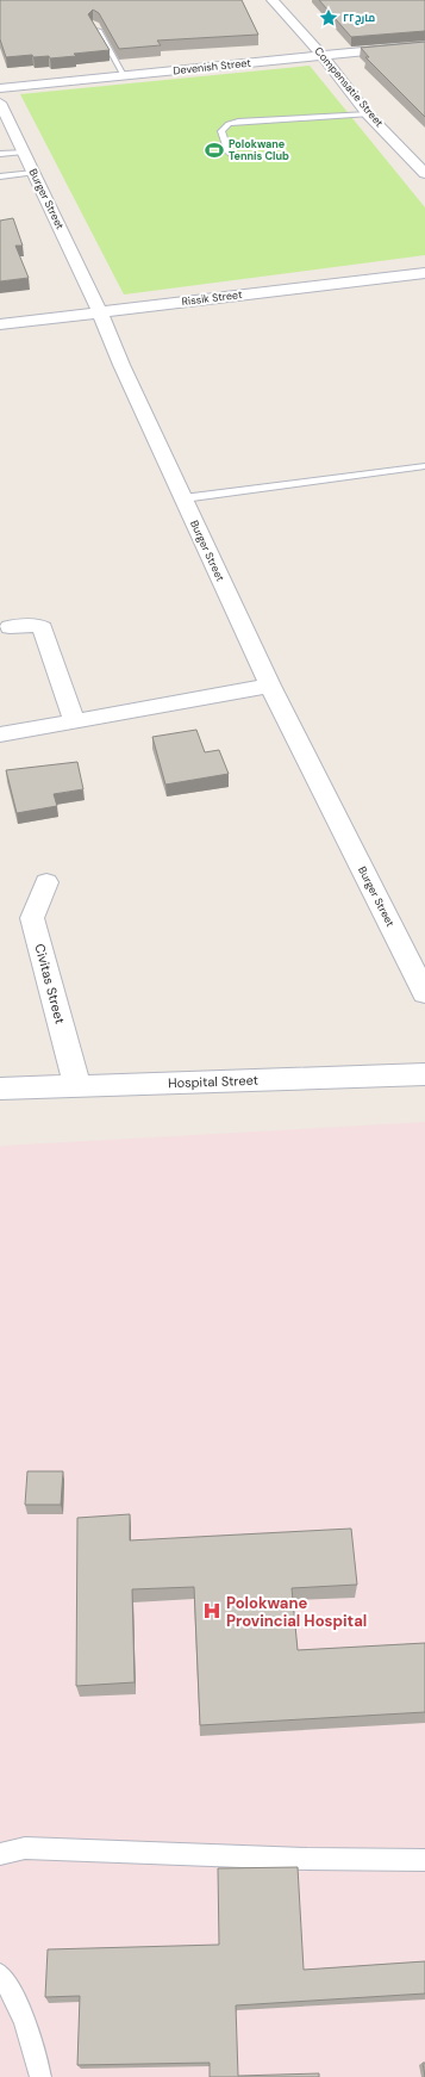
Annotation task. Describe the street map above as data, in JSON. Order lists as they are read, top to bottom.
{
  "streets": {
    "street": [
      "Devenish Street",
      "Compensatie Street",
      "Burger Street",
      "Rissik Street",
      "Civitas Street",
      "Hospital Street"
    ]
  },
  "crossings": [
    ["Devenish Street", "Compensatie Street"],
    ["Burger Street", "Rissik Street"],
    ["Civitas Street", "Hospital Street"]
  ],
  "places": {
    "place": ["۲۲مارچ"],
    "sports": ["Polokwane Tennis Club"],
    "hospital": ["Polokwane Provincial Hospital"]
  }
}
